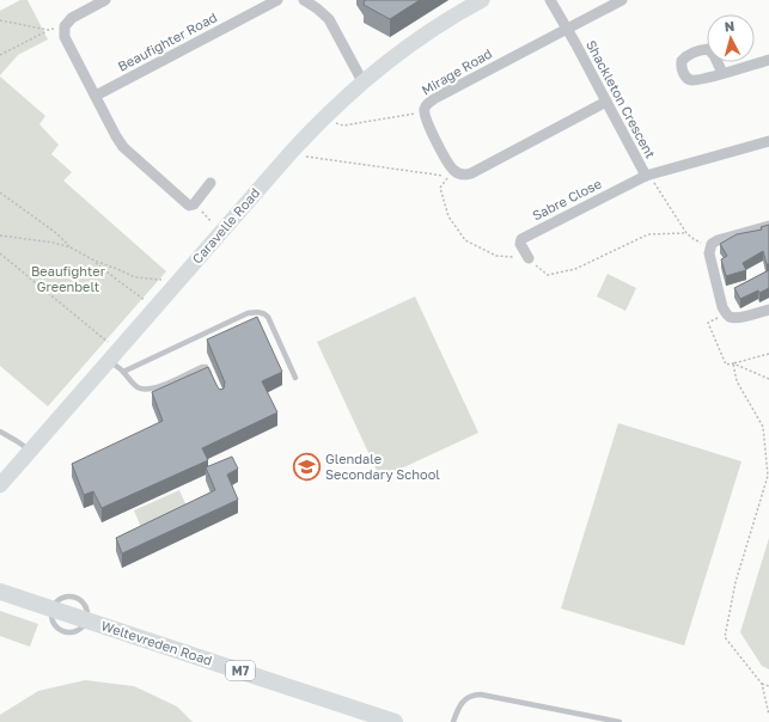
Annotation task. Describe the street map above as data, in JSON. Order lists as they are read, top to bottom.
{
  "streets": {
    "main road": ["Weltevreden Road", "M7"],
    "street": [
      "Beaufighter Road",
      "Mirage Road",
      "Shackleton Crescent",
      "Sabre Close",
      "Caravelle Road"
    ]
  },
  "crossings": [
    ["Mirage Road", "Shackleton Crescent"],
    ["Shackleton Crescent", "Sabre Close"]
  ],
  "parks": ["Beaufighter Greenbelt"],
  "places": {
    "school or university": ["Glendale Secondary School"]
  },
  "north": "top"
}
